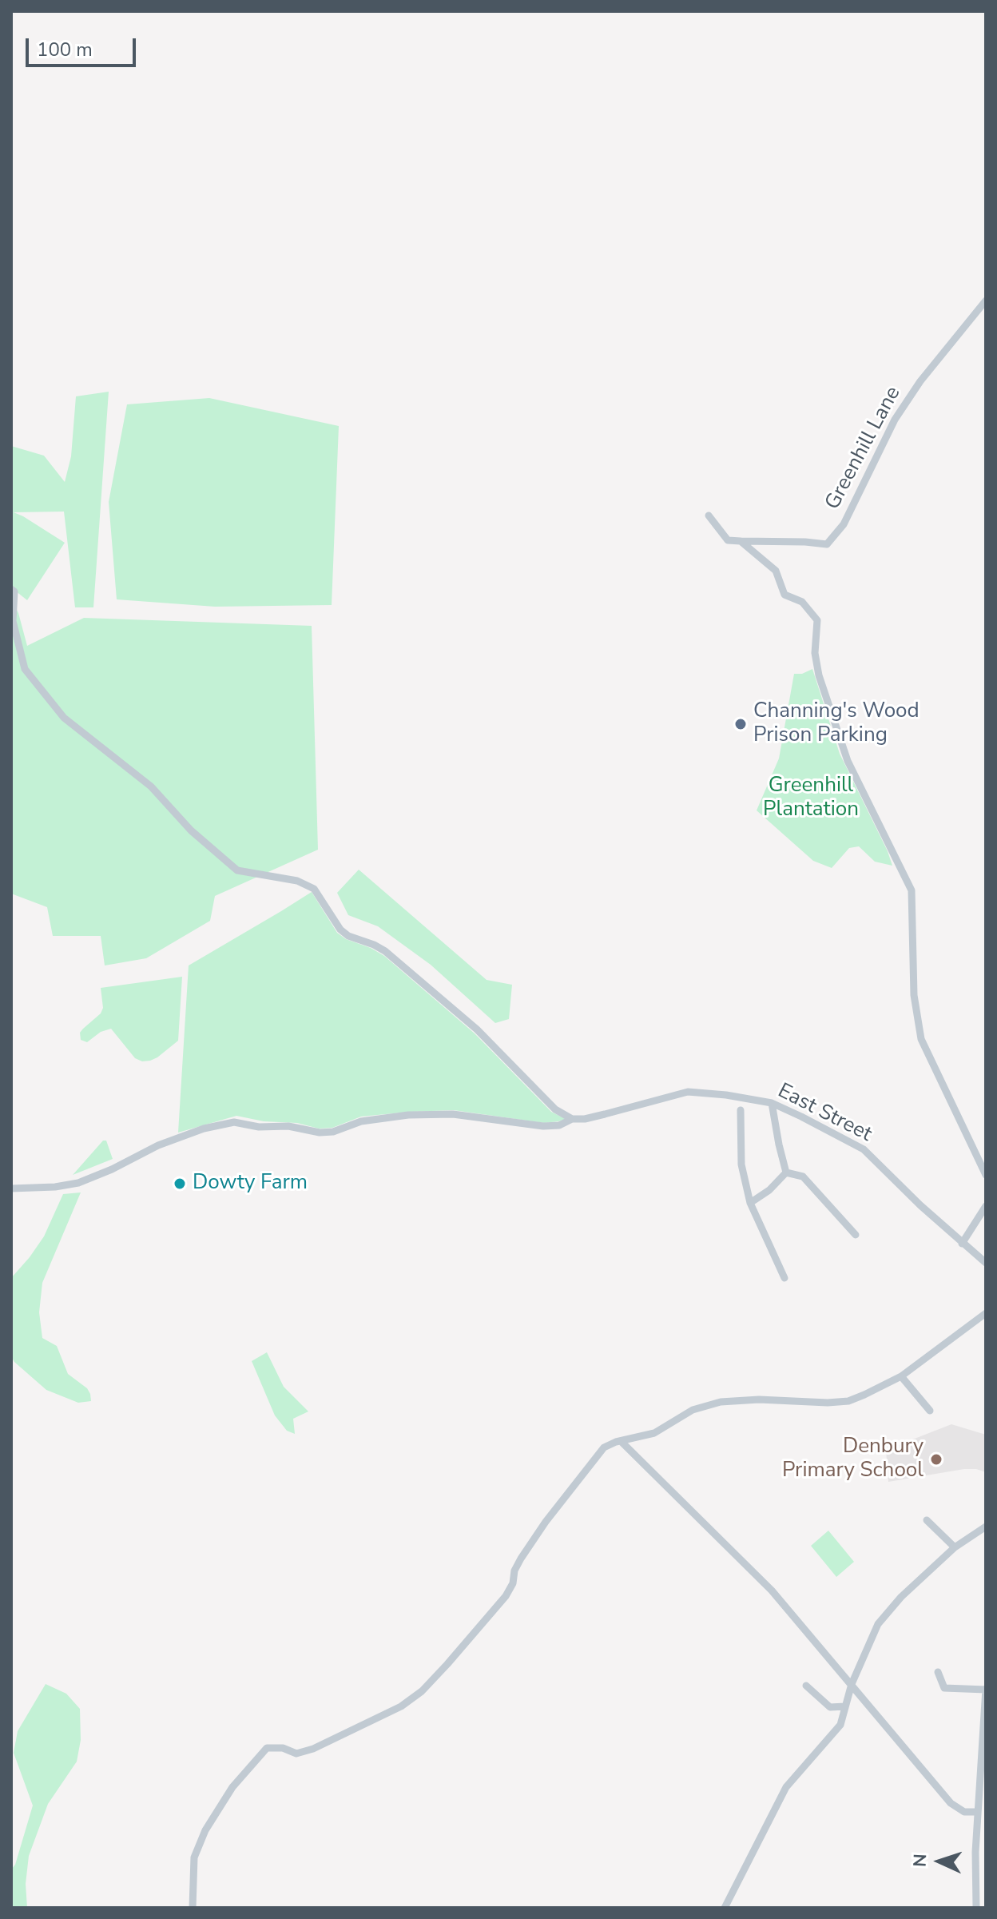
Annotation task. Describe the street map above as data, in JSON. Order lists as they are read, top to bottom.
{
  "streets": {
    "street": ["Greenhill Lane", "East Street"]
  },
  "parks": ["Greenhill Plantation"],
  "places": ["Channing's Wood Prison Parking", "Dowty Farm", "Denbury Primary School"],
  "scale_bar": "100 m",
  "north": "left"
}
